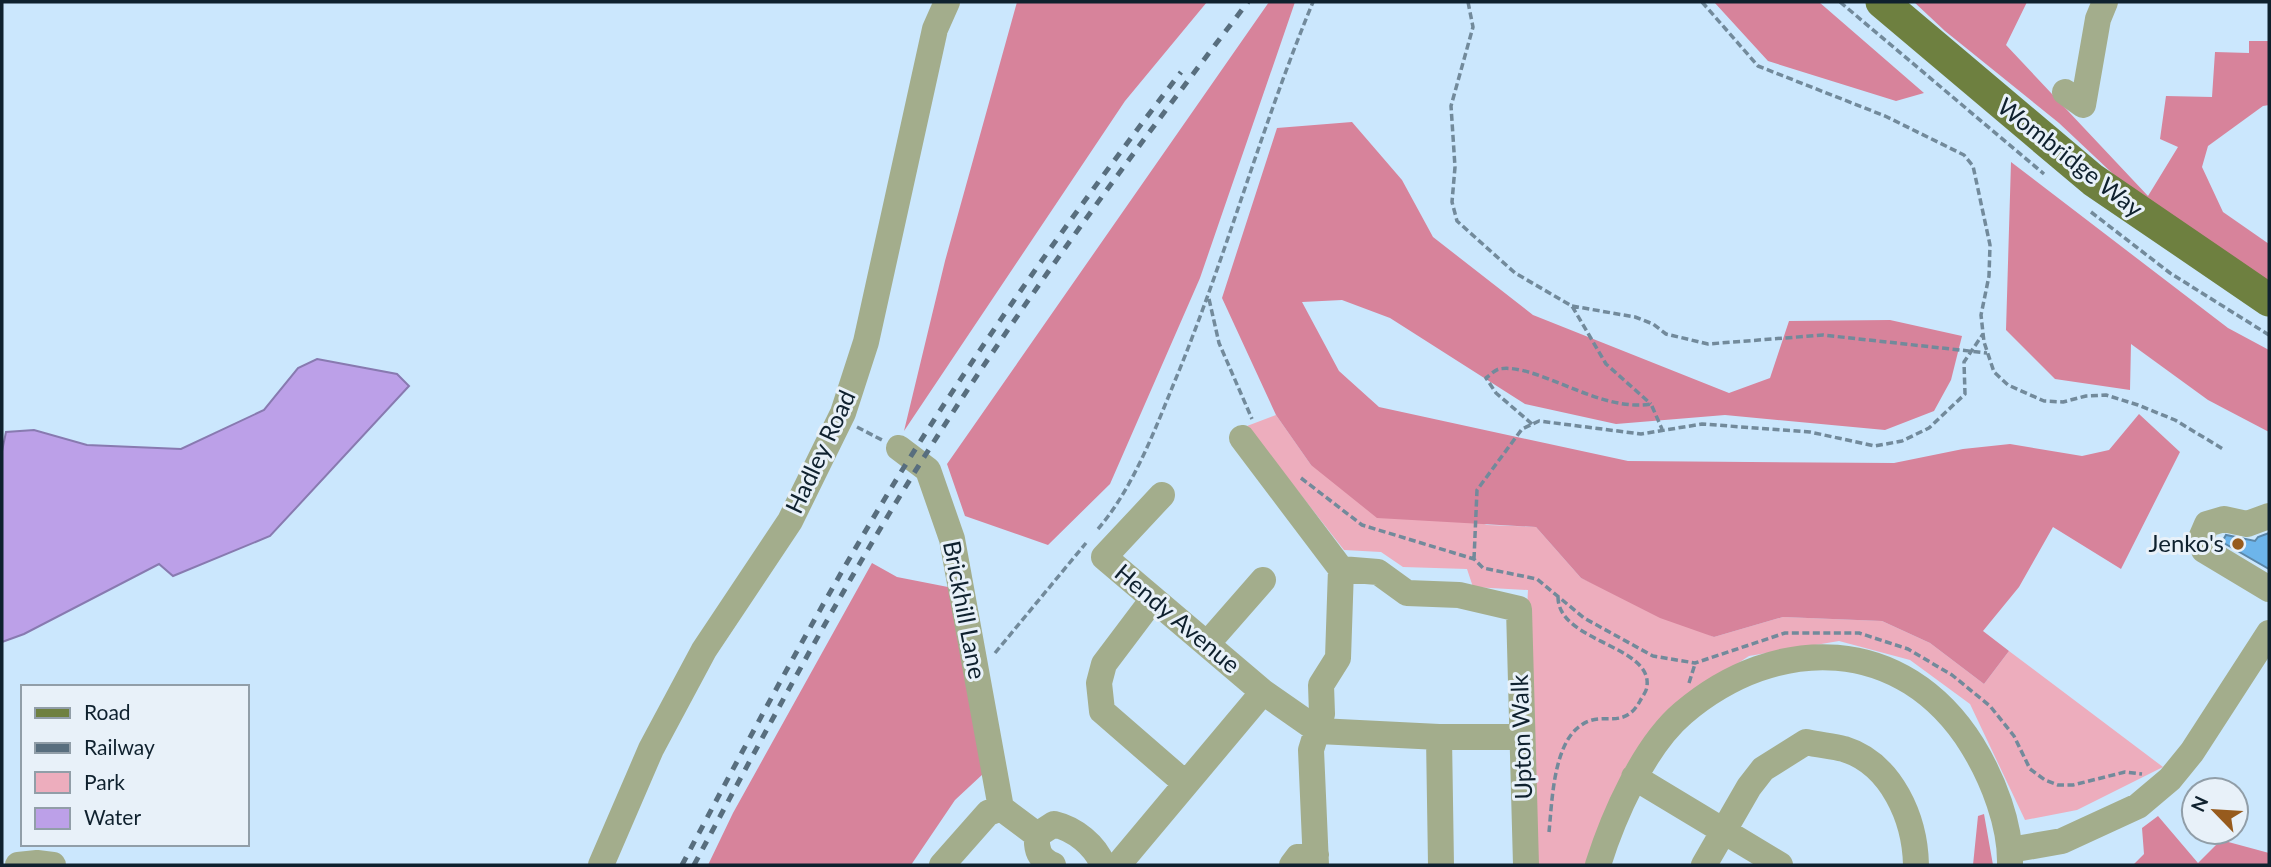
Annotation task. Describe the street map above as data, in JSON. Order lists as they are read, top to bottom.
{
  "streets": {
    "main road": ["Wombridge Way"],
    "street": [
      "Hadley Road",
      "Brickhill Lane",
      "Hendy Avenue",
      "Upton Walk"
    ]
  },
  "places": ["Jenko's"],
  "legend": [
    "Road",
    "Railway",
    "Park",
    "Water"
  ],
  "north": "top left"
}
